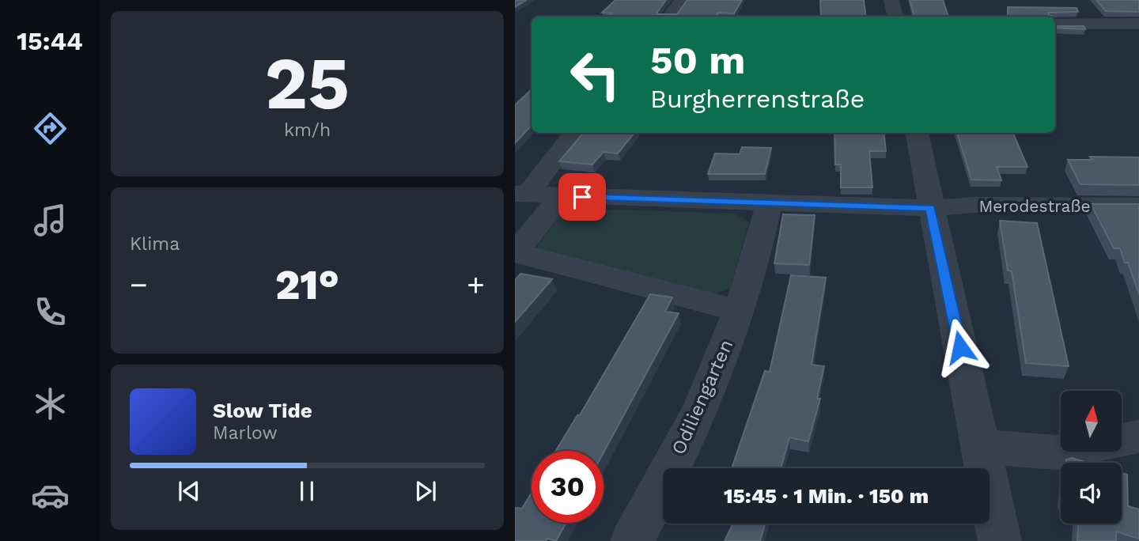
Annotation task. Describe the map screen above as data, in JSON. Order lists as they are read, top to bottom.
{
  "streets": {
    "street": ["Merodestraße", "Odiliengarten"]
  },
  "crossings": [
    ["Merodestraße", "Odiliengarten"]
  ],
  "north": "top",
  "page": {
    "tabs": "15:44",
    "tile": [
      ["25", "km/h"],
      "Klima"
    ],
    "turn": ["50 m", "Burgherrenstraße"],
    "heat": ["−", "21°", "+"],
    "song": ["Slow Tide", "Marlow"],
    "limit": "30",
    "trip": "15:45 · 1 Min. · 150 m"
  }
}
